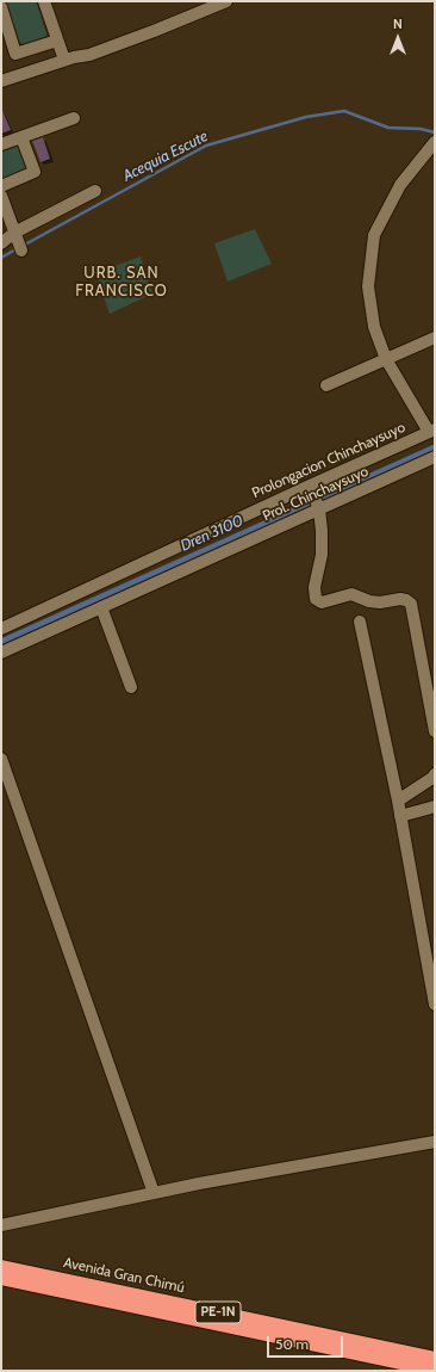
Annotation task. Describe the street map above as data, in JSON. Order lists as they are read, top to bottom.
{
  "streets": {
    "highway": ["Avenida Gran Chimú", "PE-1N"],
    "street": ["Prolongacion Chinchaysuyo", "Prol. Chinchaysuyo"]
  },
  "districts": ["URB. SAN FRANCISCO"],
  "water": ["Acequia Escute", "Dren 3100"],
  "scale_bar": "50 m",
  "north": "top"
}
